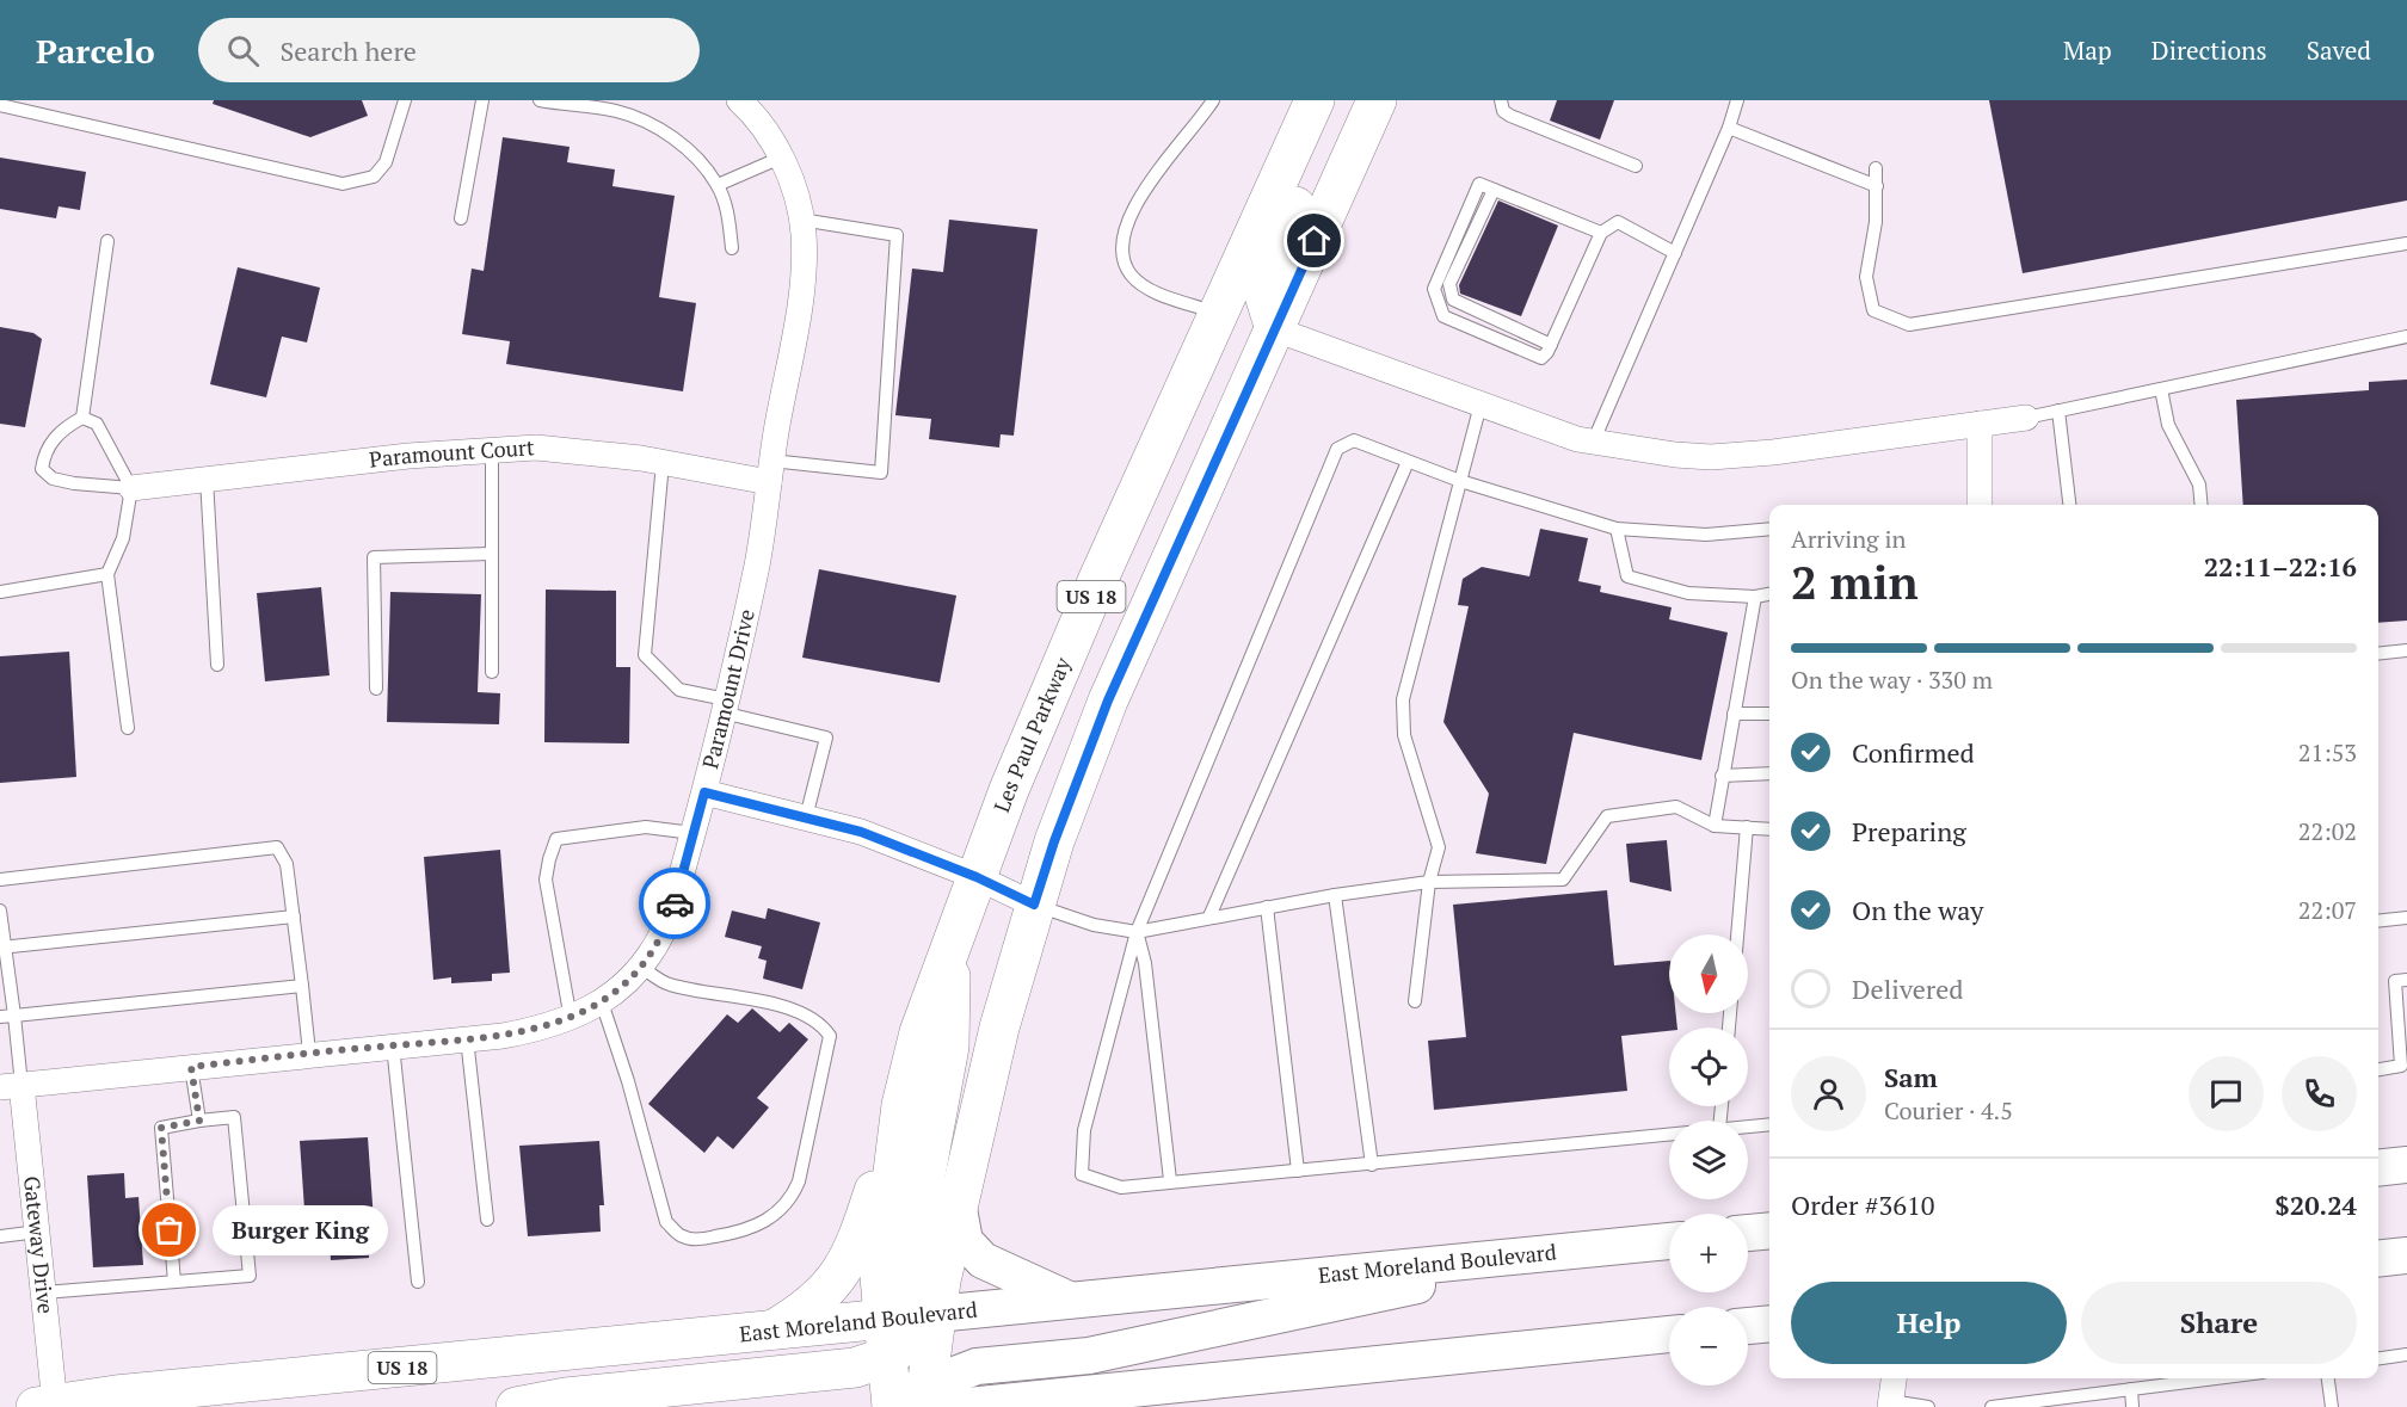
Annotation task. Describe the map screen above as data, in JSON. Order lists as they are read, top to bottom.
{
  "streets": {
    "main road": ["US 18", "Les Paul Parkway", "East Moreland Boulevard"],
    "street": ["Paramount Court", "Paramount Drive", "Gateway Drive"]
  },
  "crossings": [
    ["Paramount Court", "Paramount Drive"],
    ["US 18", "Les Paul Parkway"],
    ["US 18", "East Moreland Boulevard"],
    ["Paramount Drive", "Gateway Drive"],
    ["Les Paul Parkway", "East Moreland Boulevard"],
    ["Gateway Drive", "East Moreland Boulevard"]
  ],
  "places": ["Burger King"],
  "north": "bottom",
  "page": {
    "header": "Parcelo",
    "search": "Search here",
    "nav": ["Map", "Directions", "Saved"],
    "heading": ["2 min", "Arriving in", "22:11–22:16"],
    "panel": [
      "Sam",
      "Courier · 4.5",
      "Order #3610",
      "$20.24"
    ],
    "bar": "On the way · 330 m",
    "list": [
      ["Confirmed", "21:53"],
      ["Preparing", "22:02"],
      ["On the way", "22:07"],
      "Delivered"
    ],
    "map_buttons": ["+", "−"],
    "bubble": "Burger King",
    "buttons": ["Help", "Share"]
  }
}
